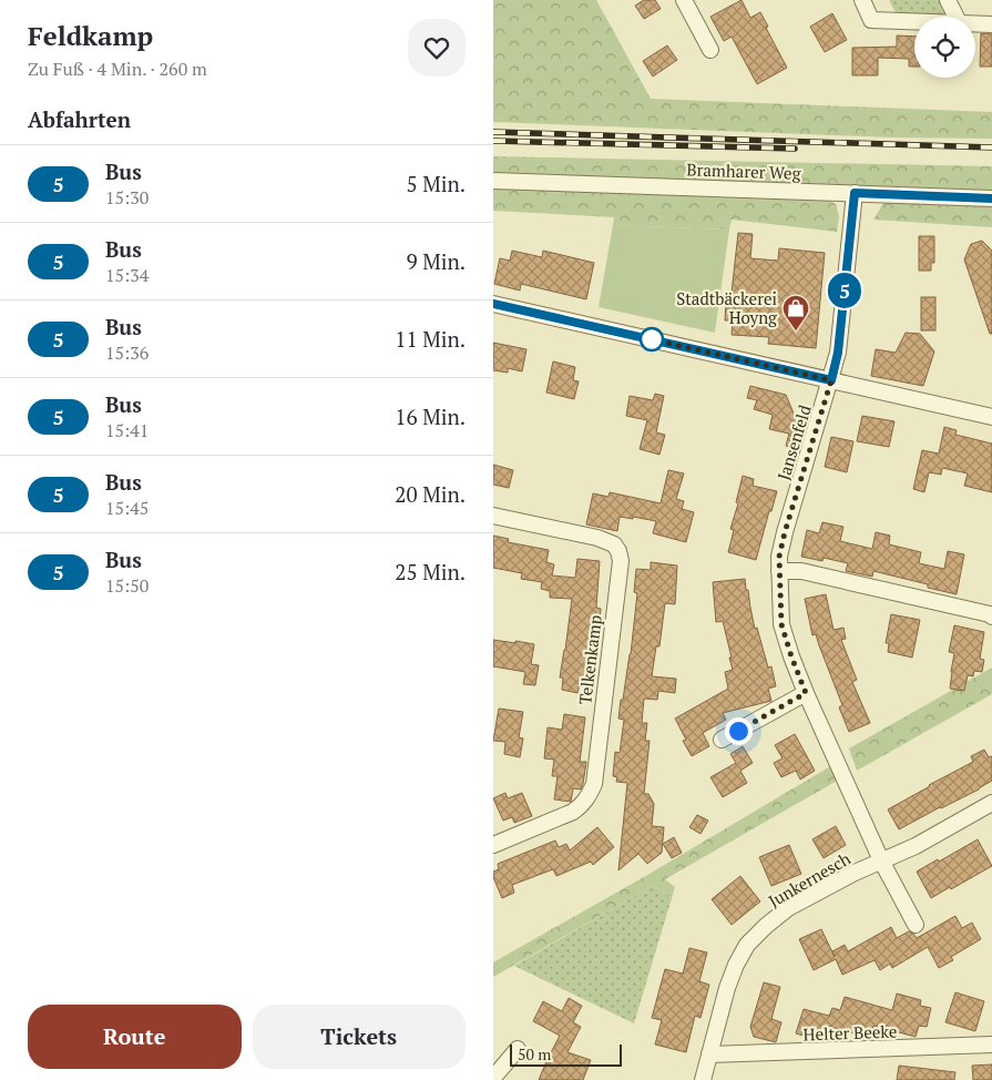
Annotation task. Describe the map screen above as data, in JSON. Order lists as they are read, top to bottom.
{
  "streets": {
    "street": [
      "Bramharer Weg",
      "Jansenfeld",
      "Telkenkamp",
      "Junkernesch",
      "Helter Beeke"
    ]
  },
  "crossings": [
    ["Bramharer Weg", "Jansenfeld"],
    ["Jansenfeld", "Junkernesch"],
    ["Junkernesch", "Helter Beeke"]
  ],
  "places": {
    "shop": ["Stadtbäckerei Hoyng"]
  },
  "lines": ["bus line 5"],
  "scale_bar": "50 m",
  "page": {
    "heading": [
      ["Feldkamp", "Zu Fuß · 4 Min. · 260 m"],
      "Abfahrten"
    ],
    "on_map": "5",
    "list": [
      {
        "mark": "5",
        "name": "Bus",
        "note": "15:30",
        "value": "5 Min."
      },
      {
        "mark": "5",
        "name": "Bus",
        "note": "15:34",
        "value": "9 Min."
      },
      {
        "mark": "5",
        "name": "Bus",
        "note": "15:36",
        "value": "11 Min."
      },
      {
        "mark": "5",
        "name": "Bus",
        "note": "15:41",
        "value": "16 Min."
      },
      {
        "mark": "5",
        "name": "Bus",
        "note": "15:45",
        "value": "20 Min."
      },
      {
        "mark": "5",
        "name": "Bus",
        "note": "15:50",
        "value": "25 Min."
      }
    ],
    "buttons": ["Route", "Tickets"],
    "scale": "50 m"
  }
}
